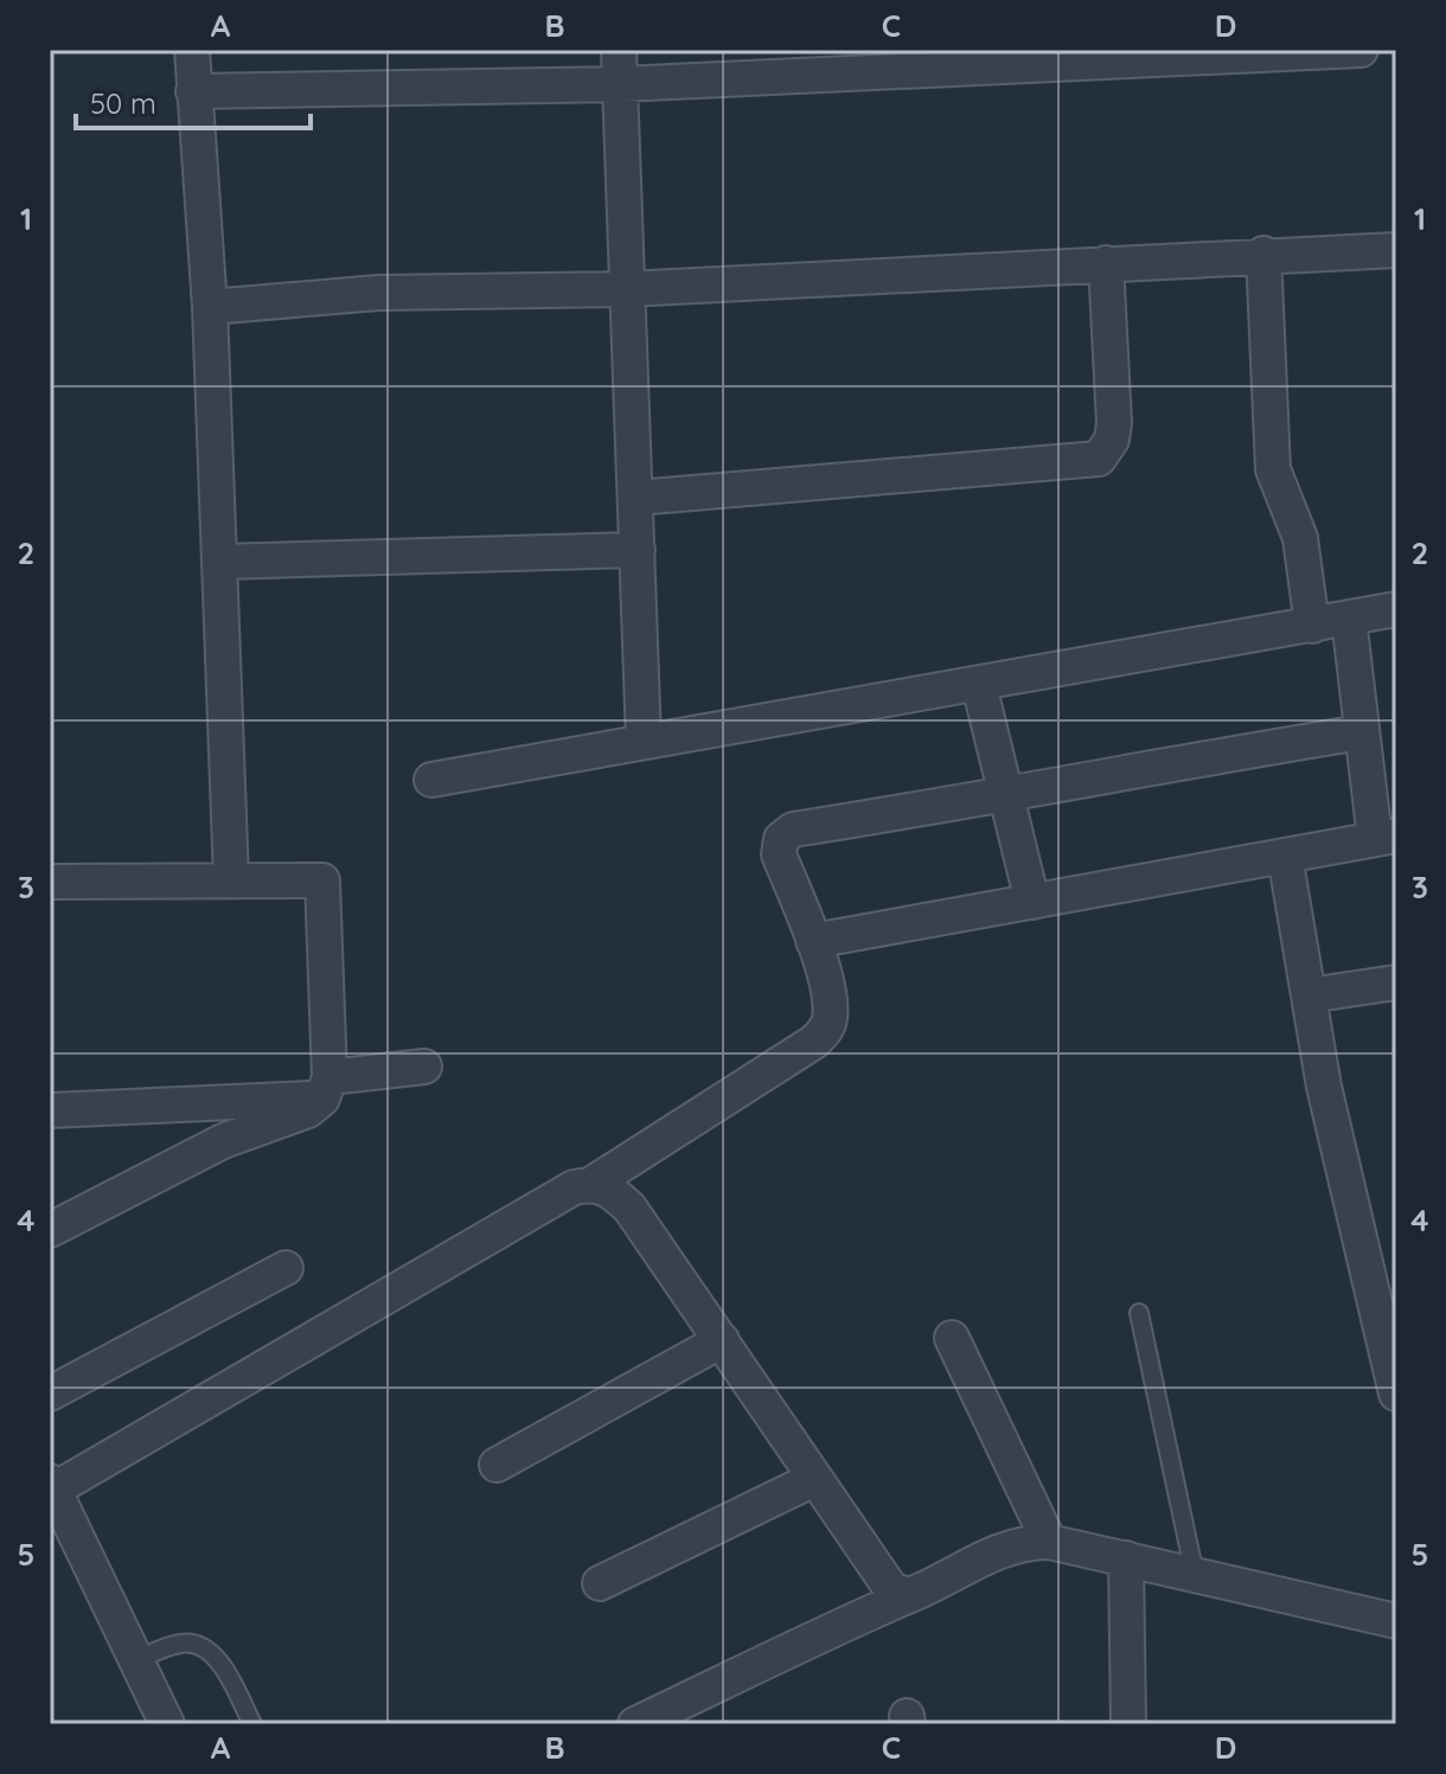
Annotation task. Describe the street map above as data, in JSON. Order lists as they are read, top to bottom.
{
  "scale_bar": "50 m",
  "grid": {
    "columns": [
      "A",
      "B",
      "C",
      "D"
    ],
    "rows": [
      "1",
      "2",
      "3",
      "4",
      "5"
    ]
  }
}
